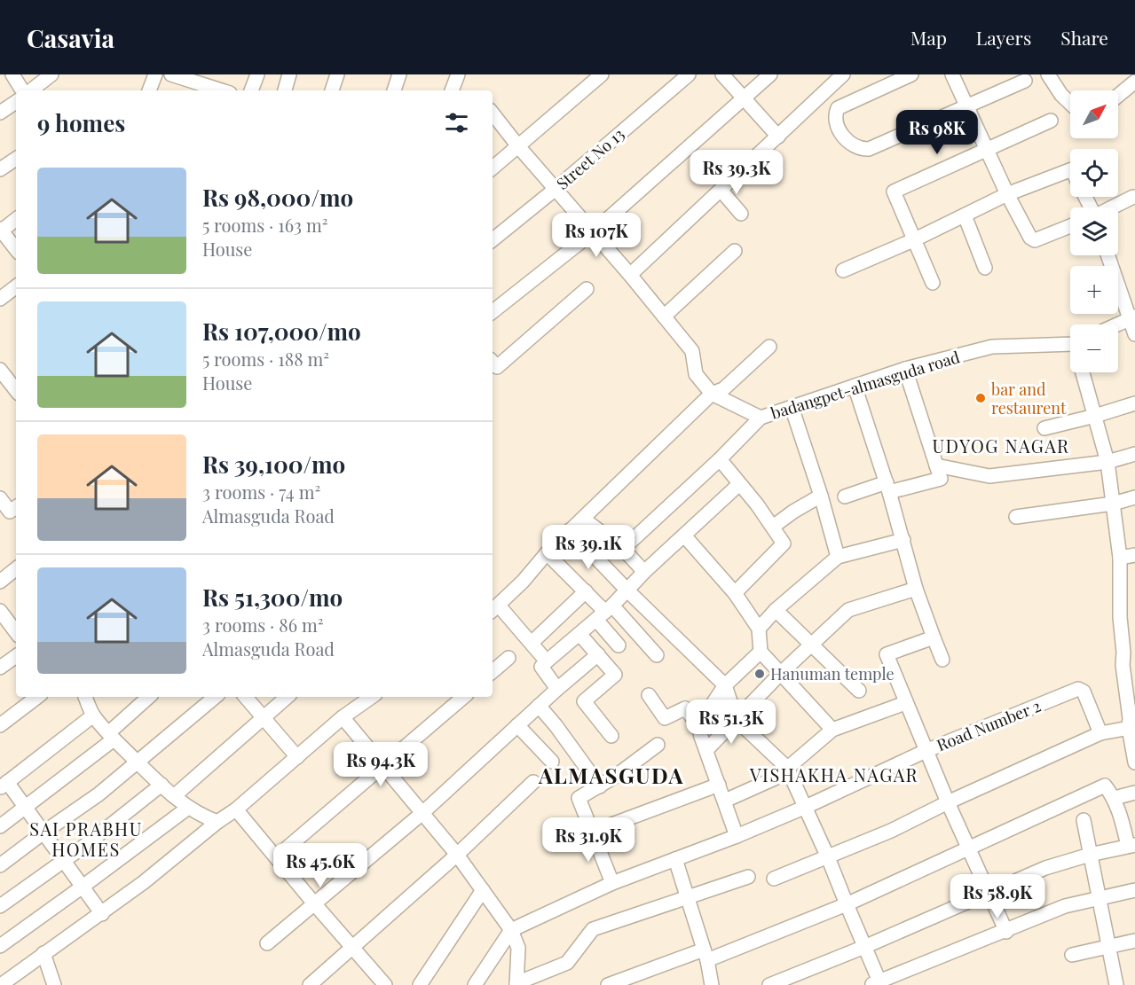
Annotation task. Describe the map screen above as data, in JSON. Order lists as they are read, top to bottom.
{
  "streets": {
    "street": ["Street No 13", "badangpet-almasguda road", "Road Number 2"]
  },
  "districts": [
    "UDYOG NAGAR",
    "VISHAKHA NAGAR",
    "ALMASGUDA",
    "SAI PRABHU HOMES"
  ],
  "places": ["bar and restaurent", "Hanuman temple"],
  "north": "top right",
  "page": {
    "header": "Casavia",
    "nav": ["Map", "Layers", "Share"],
    "map_buttons": ["+", "−"],
    "heading": "9 homes",
    "price": [
      "Rs 98K",
      "Rs 39.3K",
      "Rs 107K",
      "Rs 39.1K",
      "Rs 51.3K",
      "Rs 94.3K",
      "Rs 31.9K",
      "Rs 45.6K",
      "Rs 58.9K"
    ],
    "list": [
      {
        "name": "Rs 98,000/mo",
        "note": "5 rooms · 163 m² · House"
      },
      {
        "name": "Rs 107,000/mo",
        "note": "5 rooms · 188 m² · House"
      },
      {
        "name": "Rs 39,100/mo",
        "note": "3 rooms · 74 m² · Almasguda Road"
      },
      {
        "name": "Rs 51,300/mo",
        "note": "3 rooms · 86 m² · Almasguda Road"
      }
    ]
  }
}
